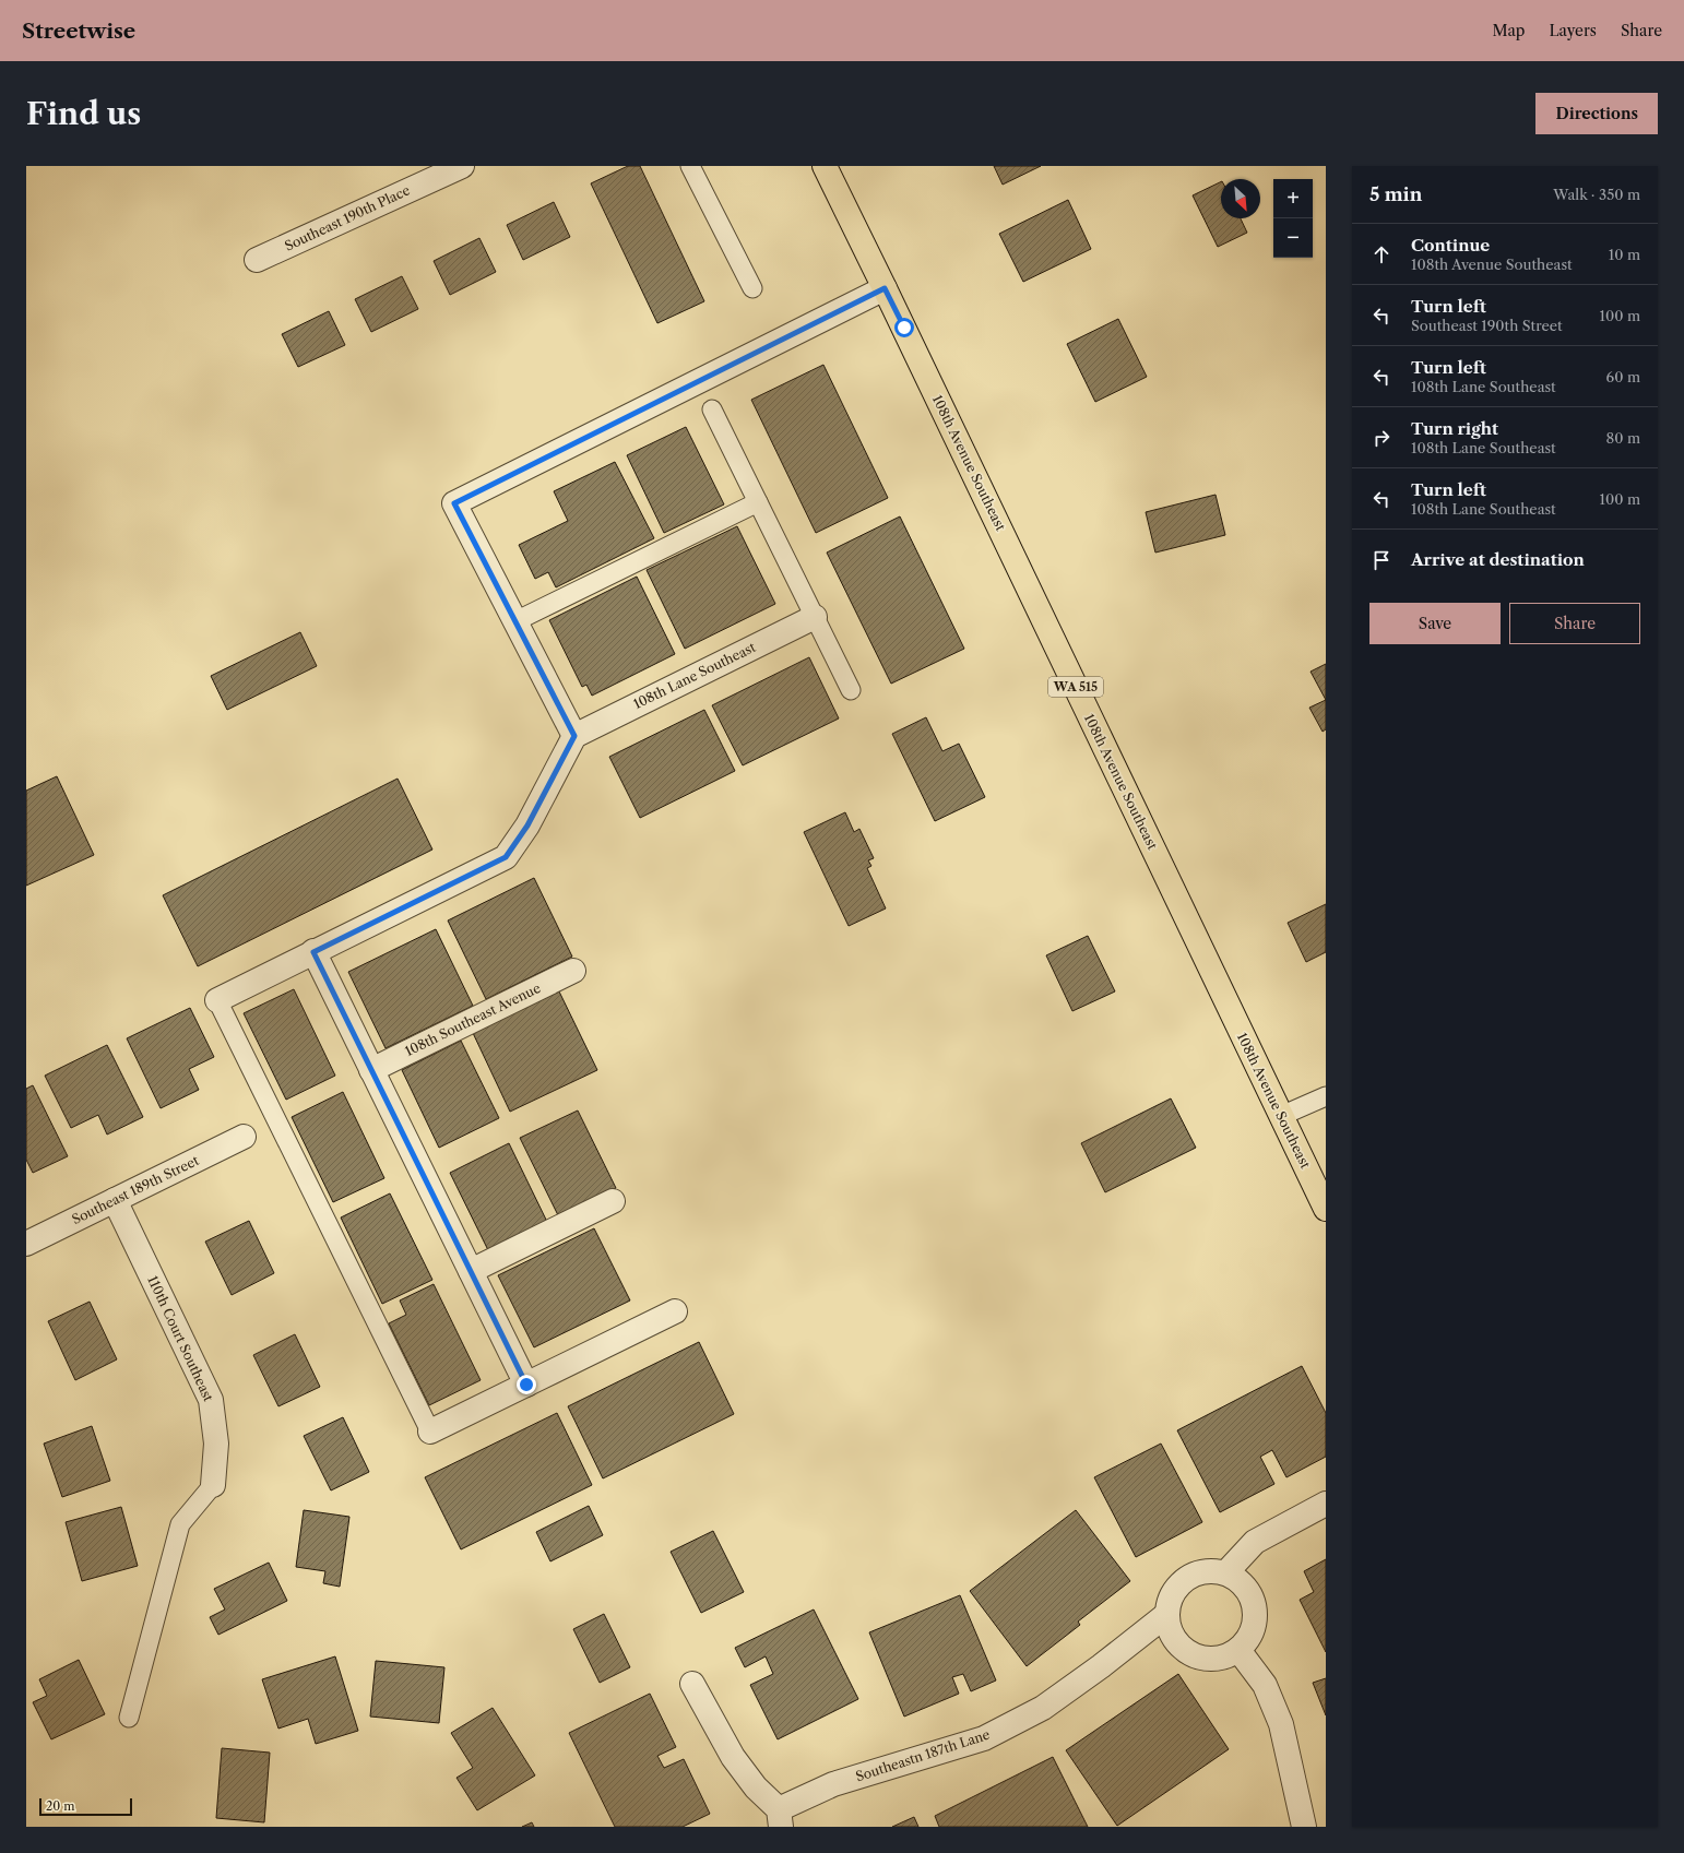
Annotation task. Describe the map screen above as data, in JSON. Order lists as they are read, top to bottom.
{
  "streets": {
    "main road": ["108th Avenue Southeast", "WA 515"],
    "street": [
      "Southeast 190th Place",
      "108th Lane Southeast",
      "108th Southeast Avenue",
      "Southeast 189th Street",
      "110th Court Southeast",
      "Southeastn 187th Lane"
    ]
  },
  "crossings": [
    ["Southeast 189th Street", "110th Court Southeast"]
  ],
  "scale_bar": "20 m",
  "north": "bottom right",
  "page": {
    "header": "Streetwise",
    "nav": ["Map", "Layers", "Share"],
    "buttons": [
      "Directions",
      ["Save", "Share"]
    ],
    "title": "Find us",
    "heading": ["5 min", "Walk · 350 m"],
    "map_buttons": ["+", "−"],
    "list": [
      ["Continue", "108th Avenue Southeast", "10 m"],
      ["Turn left", "Southeast 190th Street", "100 m"],
      ["Turn left", "108th Lane Southeast", "60 m"],
      ["Turn right", "108th Lane Southeast", "80 m"],
      ["Turn left", "108th Lane Southeast", "100 m"],
      "Arrive at destination"
    ],
    "scale": "20 m"
  }
}
